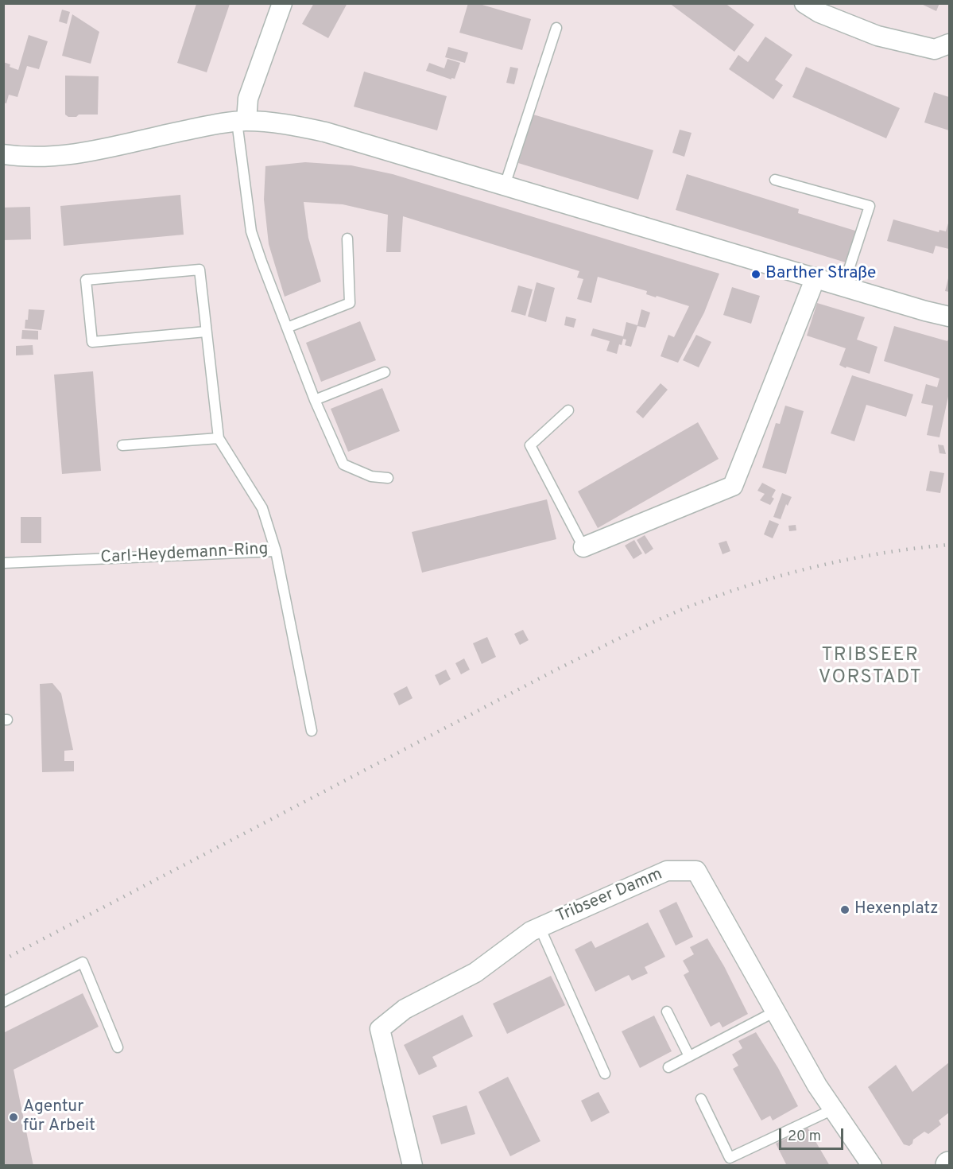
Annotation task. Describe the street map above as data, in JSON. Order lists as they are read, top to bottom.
{
  "streets": {
    "street": ["Tribseer Damm"],
    "lane": ["Carl-Heydemann-Ring"]
  },
  "districts": ["TRIBSEER VORSTADT"],
  "places": ["Barther Straße", "Hexenplatz", "Agentur für Arbeit"],
  "scale_bar": "20 m"
}
